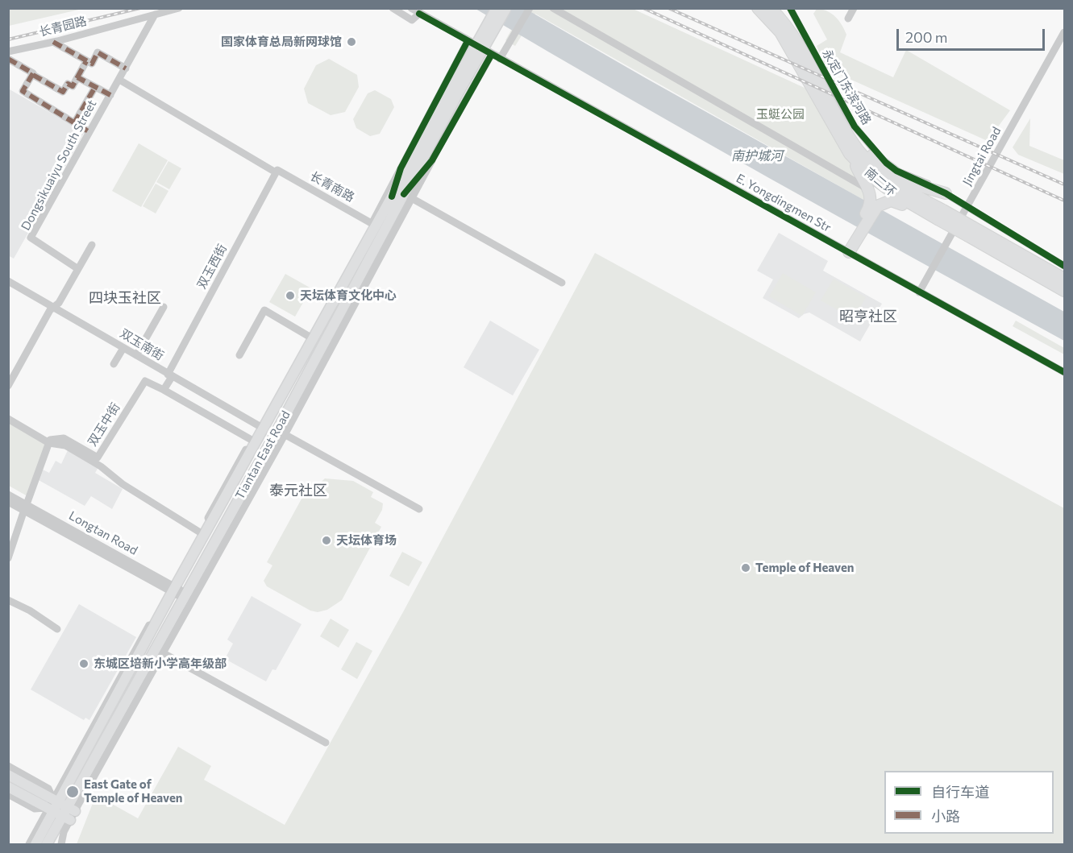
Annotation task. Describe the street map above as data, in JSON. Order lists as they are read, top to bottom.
{
  "streets": {
    "highway": ["南二环"],
    "main road": ["Tiantan East Road"],
    "street": [
      "长青园路",
      "永定门东滨河路",
      "Jingtai Road",
      "Dongsikuaiyu South Street",
      "长青南路",
      "E. Yongdingmen Str",
      "双玉西街",
      "双玉南街",
      "双玉中街",
      "Longtan Road"
    ]
  },
  "crossings": [
    ["长青园路", "Dongsikuaiyu South Street"],
    ["永定门东滨河路", "Jingtai Road"],
    ["Jingtai Road", "E. Yongdingmen Str"],
    ["Dongsikuaiyu South Street", "长青南路"],
    ["长青南路", "双玉西街"],
    ["长青南路", "Tiantan East Road"],
    ["双玉西街", "双玉南街"],
    ["双玉南街", "Tiantan East Road"],
    ["Tiantan East Road", "Longtan Road"]
  ],
  "districts": ["四块玉社区", "昭亨社区", "泰元社区"],
  "water": ["南护城河"],
  "parks": ["玉蜓公园"],
  "places": [
    "国家体育总局新网球馆",
    "天坛体育文化中心",
    "天坛体育场",
    "Temple of Heaven",
    "东城区培新小学高年级部",
    "East Gate of Temple of Heaven"
  ],
  "legend": ["自行车道", "小路"],
  "scale_bar": "200 m"
}
